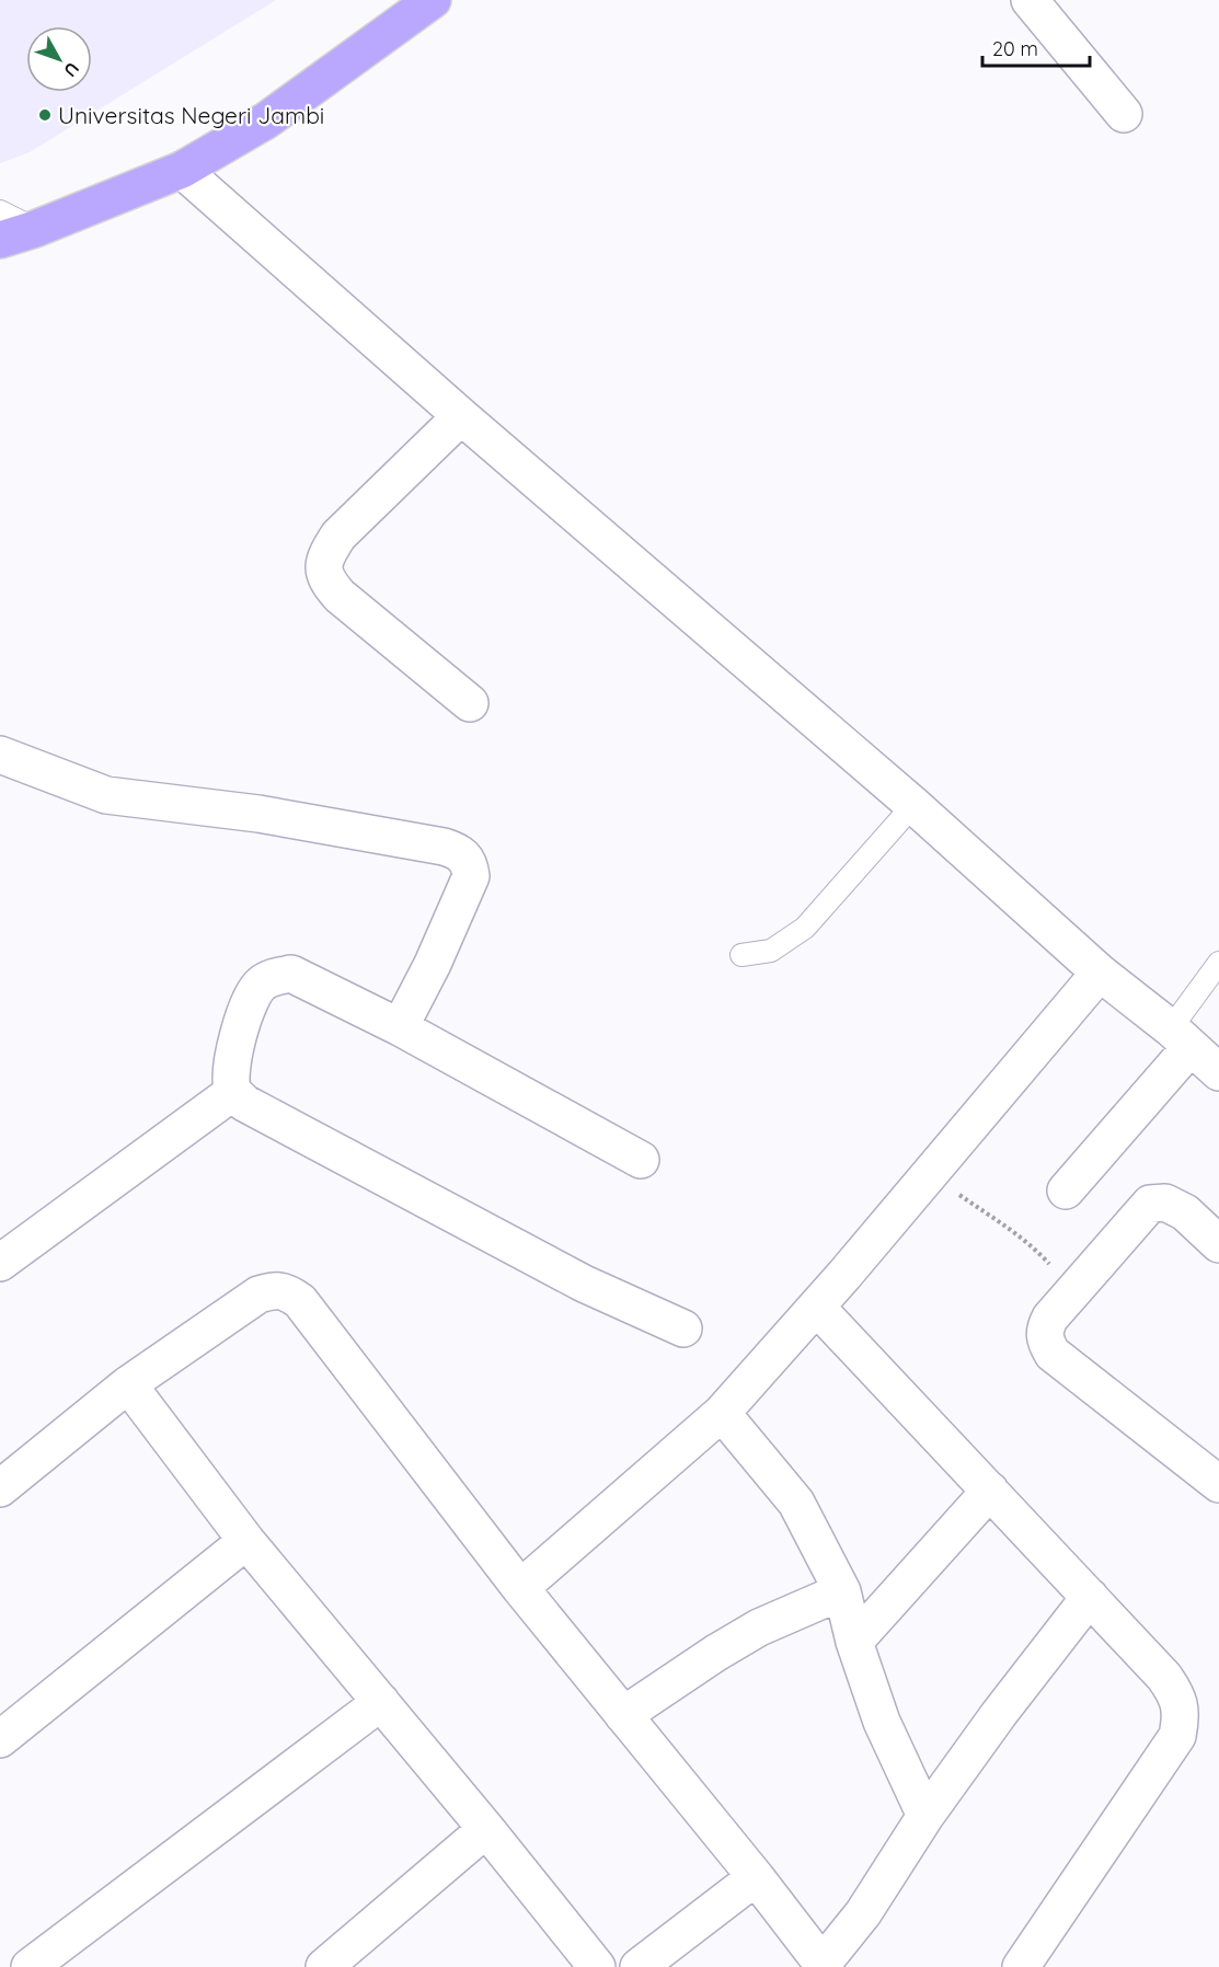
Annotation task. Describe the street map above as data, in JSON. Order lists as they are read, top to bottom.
{
  "places": ["Universitas Negeri Jambi"],
  "scale_bar": "20 m",
  "north": "bottom right"
}
